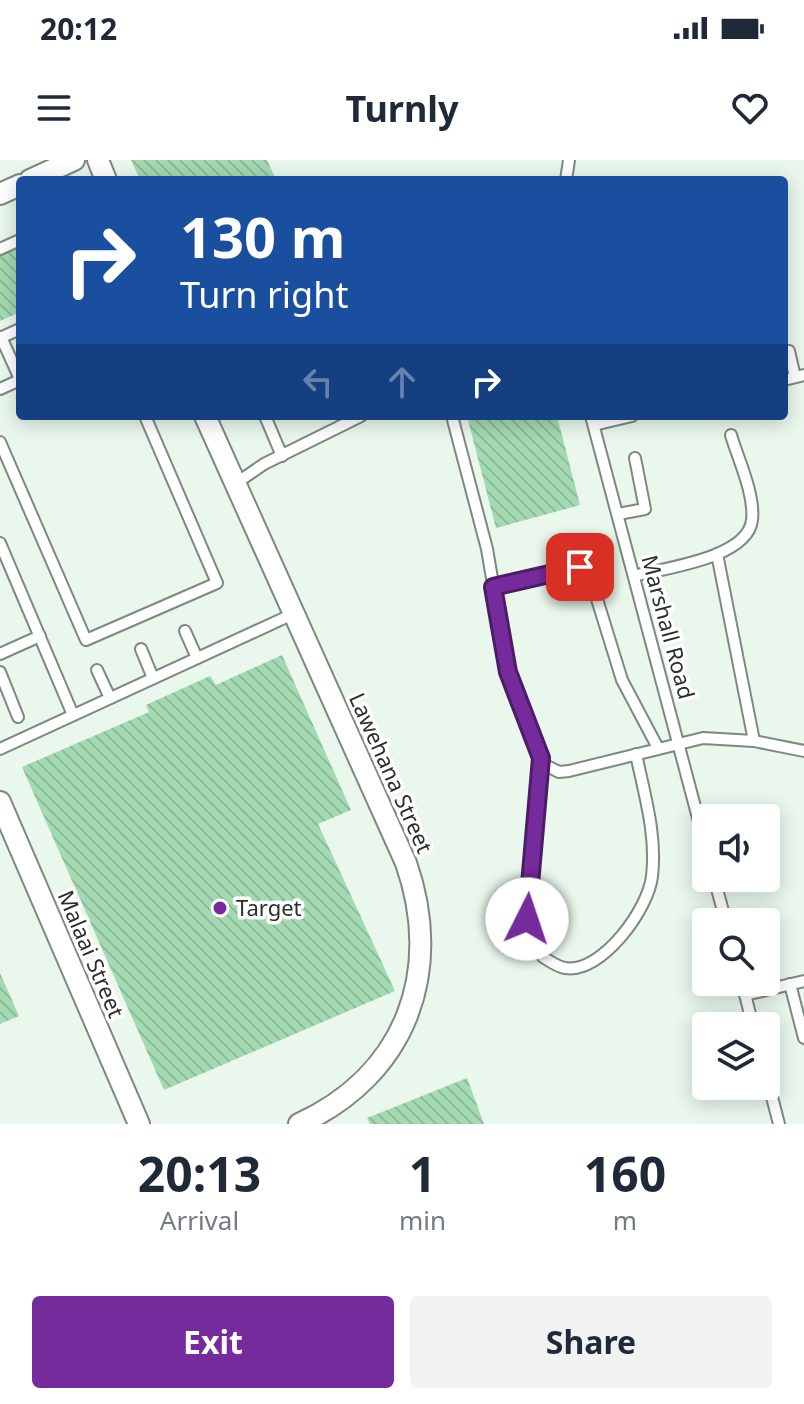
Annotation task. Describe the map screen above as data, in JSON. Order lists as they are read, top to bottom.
{
  "streets": {
    "street": ["Lawehana Street", "Malaai Street"],
    "lane": ["Marshall Road"]
  },
  "places": ["Target"],
  "page": {
    "status": "20:12",
    "header": "Turnly",
    "turn": ["130 m", "Turn right"],
    "eta": [
      "20:13",
      "Arrival",
      "1",
      "min",
      "160",
      "m"
    ],
    "buttons": ["Exit", "Share"]
  }
}
